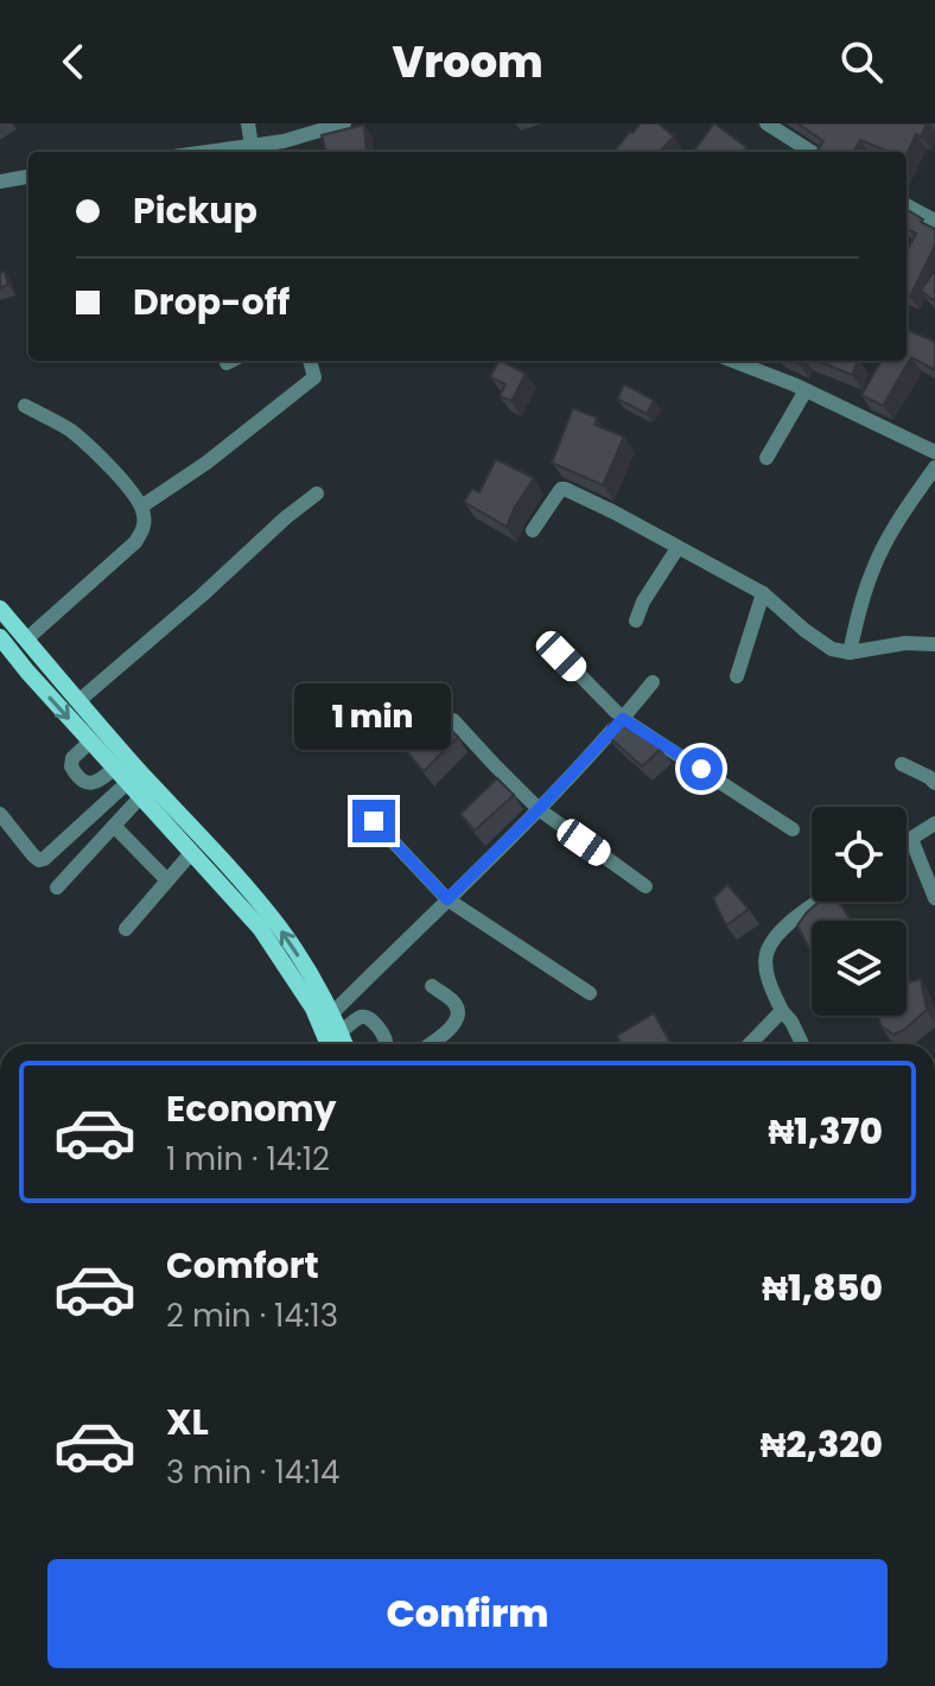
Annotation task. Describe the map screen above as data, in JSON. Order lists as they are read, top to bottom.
{
  "page": {
    "header": "Vroom",
    "banner": ["Pickup", "Drop-off"],
    "bubble": "1 min",
    "list": [
      {
        "name": "Economy",
        "note": "1 min · 14:12",
        "value": "₦1,370"
      },
      {
        "name": "Comfort",
        "note": "2 min · 14:13",
        "value": "₦1,850"
      },
      {
        "name": "XL",
        "note": "3 min · 14:14",
        "value": "₦2,320"
      }
    ],
    "buttons": "Confirm"
  }
}
